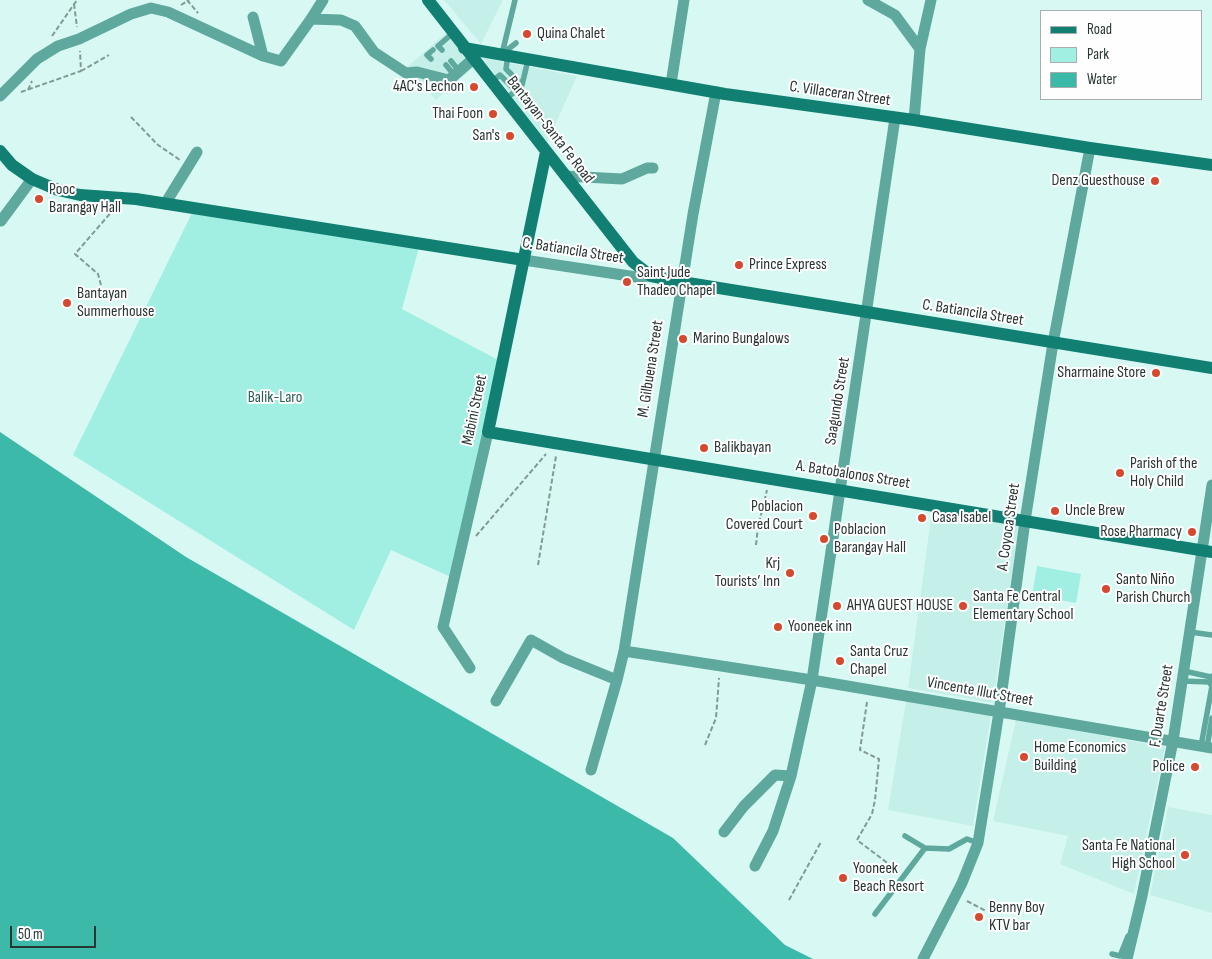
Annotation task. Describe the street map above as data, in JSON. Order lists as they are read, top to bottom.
{
  "streets": {
    "main road": [
      "C. Villaceran Street",
      "Bantayan-Santa Fe Road",
      "C. Batiancila Street",
      "Mabini Street",
      "A. Batobalonos Street"
    ],
    "street": [
      "M. Gilbuena Street",
      "Saagundo Street",
      "A. Coyoca Street",
      "Vincente Illut Street",
      "F. Duarte Street"
    ]
  },
  "crossings": [
    ["C. Villaceran Street", "Bantayan-Santa Fe Road"],
    ["C. Villaceran Street", "M. Gilbuena Street"],
    ["C. Villaceran Street", "Saagundo Street"],
    ["C. Villaceran Street", "A. Coyoca Street"],
    ["Bantayan-Santa Fe Road", "C. Batiancila Street"],
    ["Bantayan-Santa Fe Road", "Mabini Street"],
    ["C. Batiancila Street", "M. Gilbuena Street"],
    ["C. Batiancila Street", "Saagundo Street"],
    ["C. Batiancila Street", "Mabini Street"],
    ["C. Batiancila Street", "A. Coyoca Street"],
    ["M. Gilbuena Street", "A. Batobalonos Street"],
    ["M. Gilbuena Street", "Vincente Illut Street"],
    ["Saagundo Street", "A. Batobalonos Street"],
    ["Saagundo Street", "Vincente Illut Street"],
    ["Mabini Street", "A. Batobalonos Street"],
    ["A. Batobalonos Street", "A. Coyoca Street"],
    ["A. Batobalonos Street", "F. Duarte Street"],
    ["A. Coyoca Street", "Vincente Illut Street"],
    ["Vincente Illut Street", "F. Duarte Street"]
  ],
  "parks": ["Balik-Laro"],
  "places": [
    "Quina Chalet",
    "4AC's Lechon",
    "Thai Foon",
    "San's",
    "Denz Guesthouse",
    "Pooc Barangay Hall",
    "Prince Express",
    "Saint Jude Thadeo Chapel",
    "Bantayan Summerhouse",
    "Marino Bungalows",
    "Sharmaine Store",
    "Balikbayan",
    "Parish of the Holy Child",
    "Uncle Brew",
    "Poblacion Covered Court",
    "Casa Isabel",
    "Rose Pharmacy",
    "Poblacion Barangay Hall",
    "Krj Tourists’ Inn",
    "Santo Niño Parish Church",
    "AHYA GUEST HOUSE",
    "Santa Fe Central Elementary School",
    "Yooneek inn",
    "Santa Cruz Chapel",
    "Home Economics Building",
    "Police",
    "Santa Fe National High School",
    "Yooneek Beach Resort",
    "Benny Boy KTV bar"
  ],
  "legend": ["Road", "Park", "Water"],
  "scale_bar": "50 m"
}
